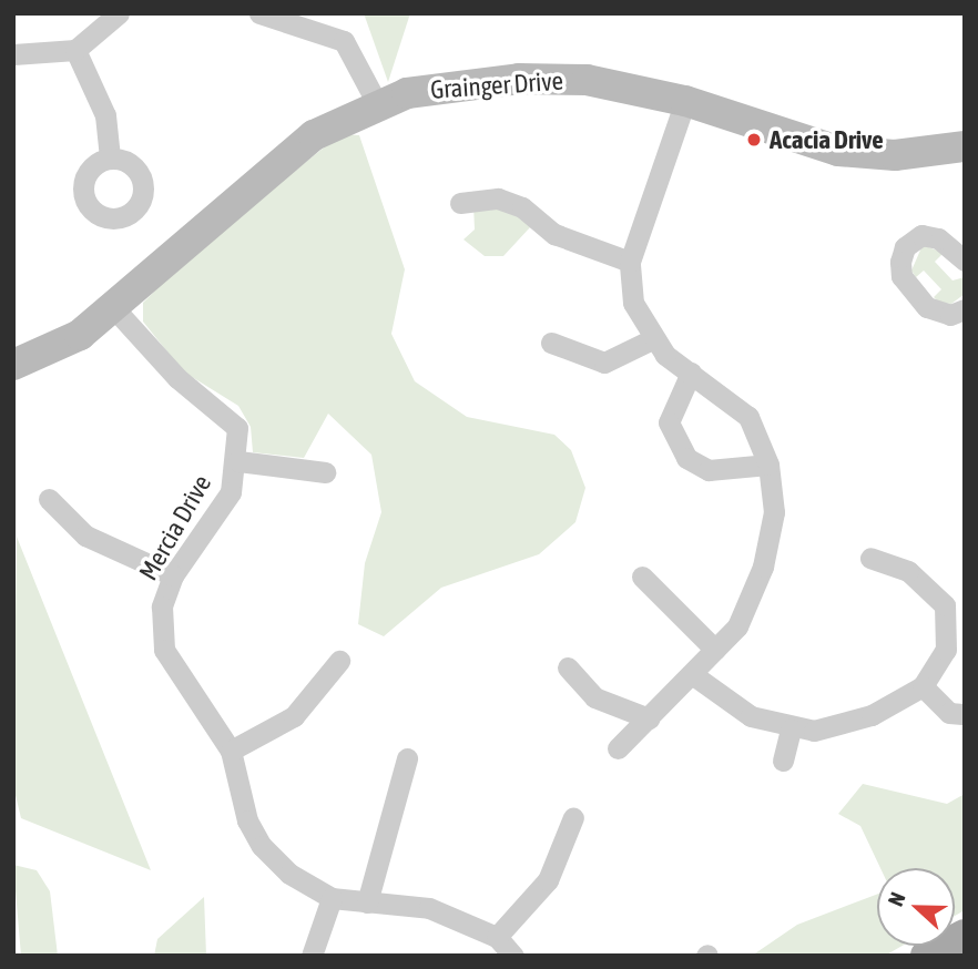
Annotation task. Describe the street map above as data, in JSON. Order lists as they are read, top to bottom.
{
  "streets": {
    "street": ["Grainger Drive", "Mercia Drive"]
  },
  "crossings": [
    ["Grainger Drive", "Mercia Drive"]
  ],
  "places": ["Acacia Drive"],
  "north": "left"
}
